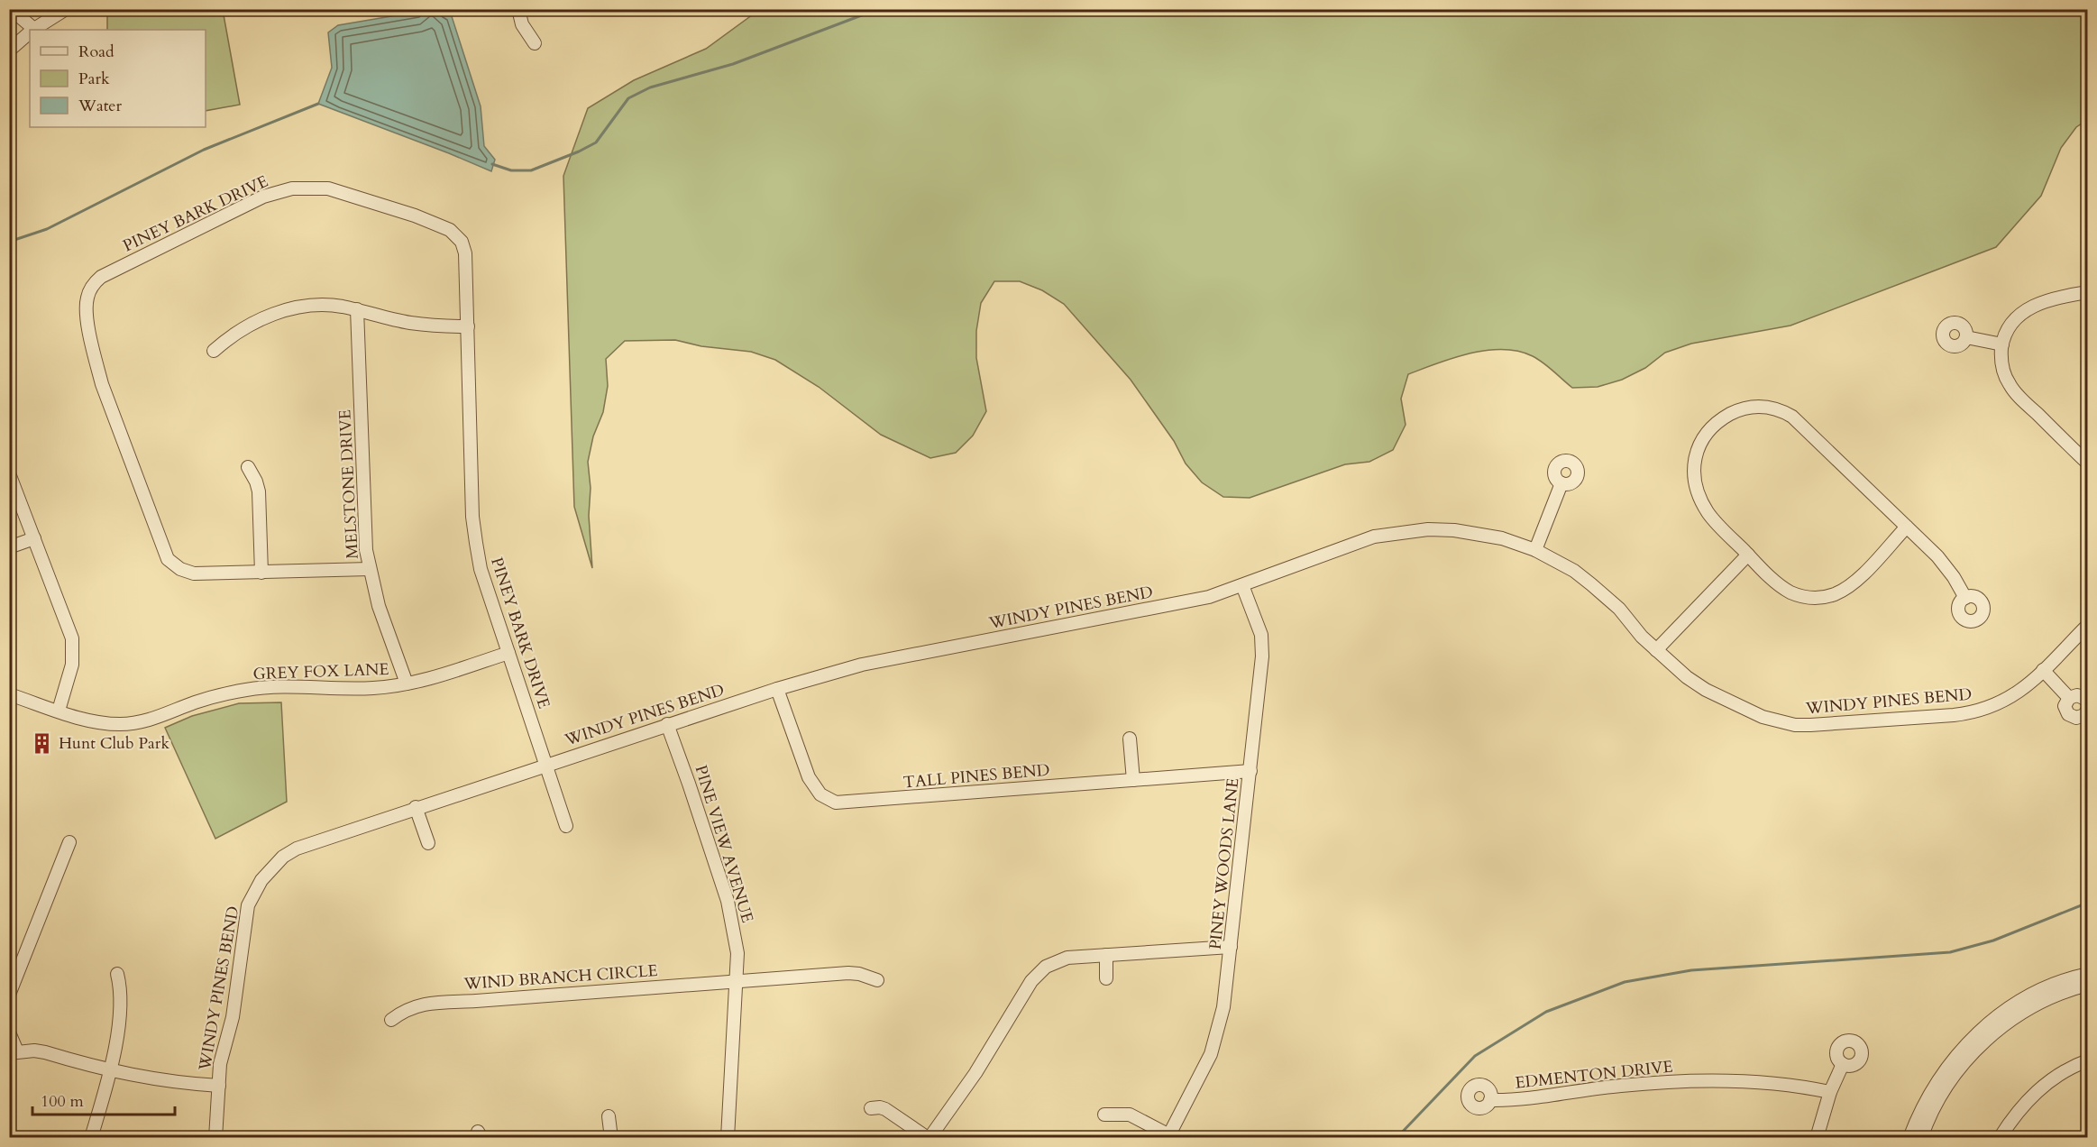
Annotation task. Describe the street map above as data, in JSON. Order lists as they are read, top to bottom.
{
  "streets": {
    "street": [
      "PINEY BARK DRIVE",
      "MELSTONE DRIVE",
      "WINDY PINES BEND",
      "GREY FOX LANE",
      "TALL PINES BEND",
      "PINE VIEW AVENUE",
      "PINEY WOODS LANE",
      "WIND BRANCH CIRCLE",
      "EDMENTON DRIVE"
    ]
  },
  "crossings": [
    ["PINEY BARK DRIVE", "MELSTONE DRIVE"],
    ["PINEY BARK DRIVE", "WINDY PINES BEND"],
    ["PINEY BARK DRIVE", "GREY FOX LANE"],
    ["MELSTONE DRIVE", "GREY FOX LANE"],
    ["WINDY PINES BEND", "TALL PINES BEND"],
    ["WINDY PINES BEND", "PINE VIEW AVENUE"],
    ["WINDY PINES BEND", "PINEY WOODS LANE"],
    ["TALL PINES BEND", "PINEY WOODS LANE"],
    ["PINE VIEW AVENUE", "WIND BRANCH CIRCLE"]
  ],
  "places": {
    "building": ["Hunt Club Park"]
  },
  "legend": ["Road", "Park", "Water"],
  "scale_bar": "100 m"
}
